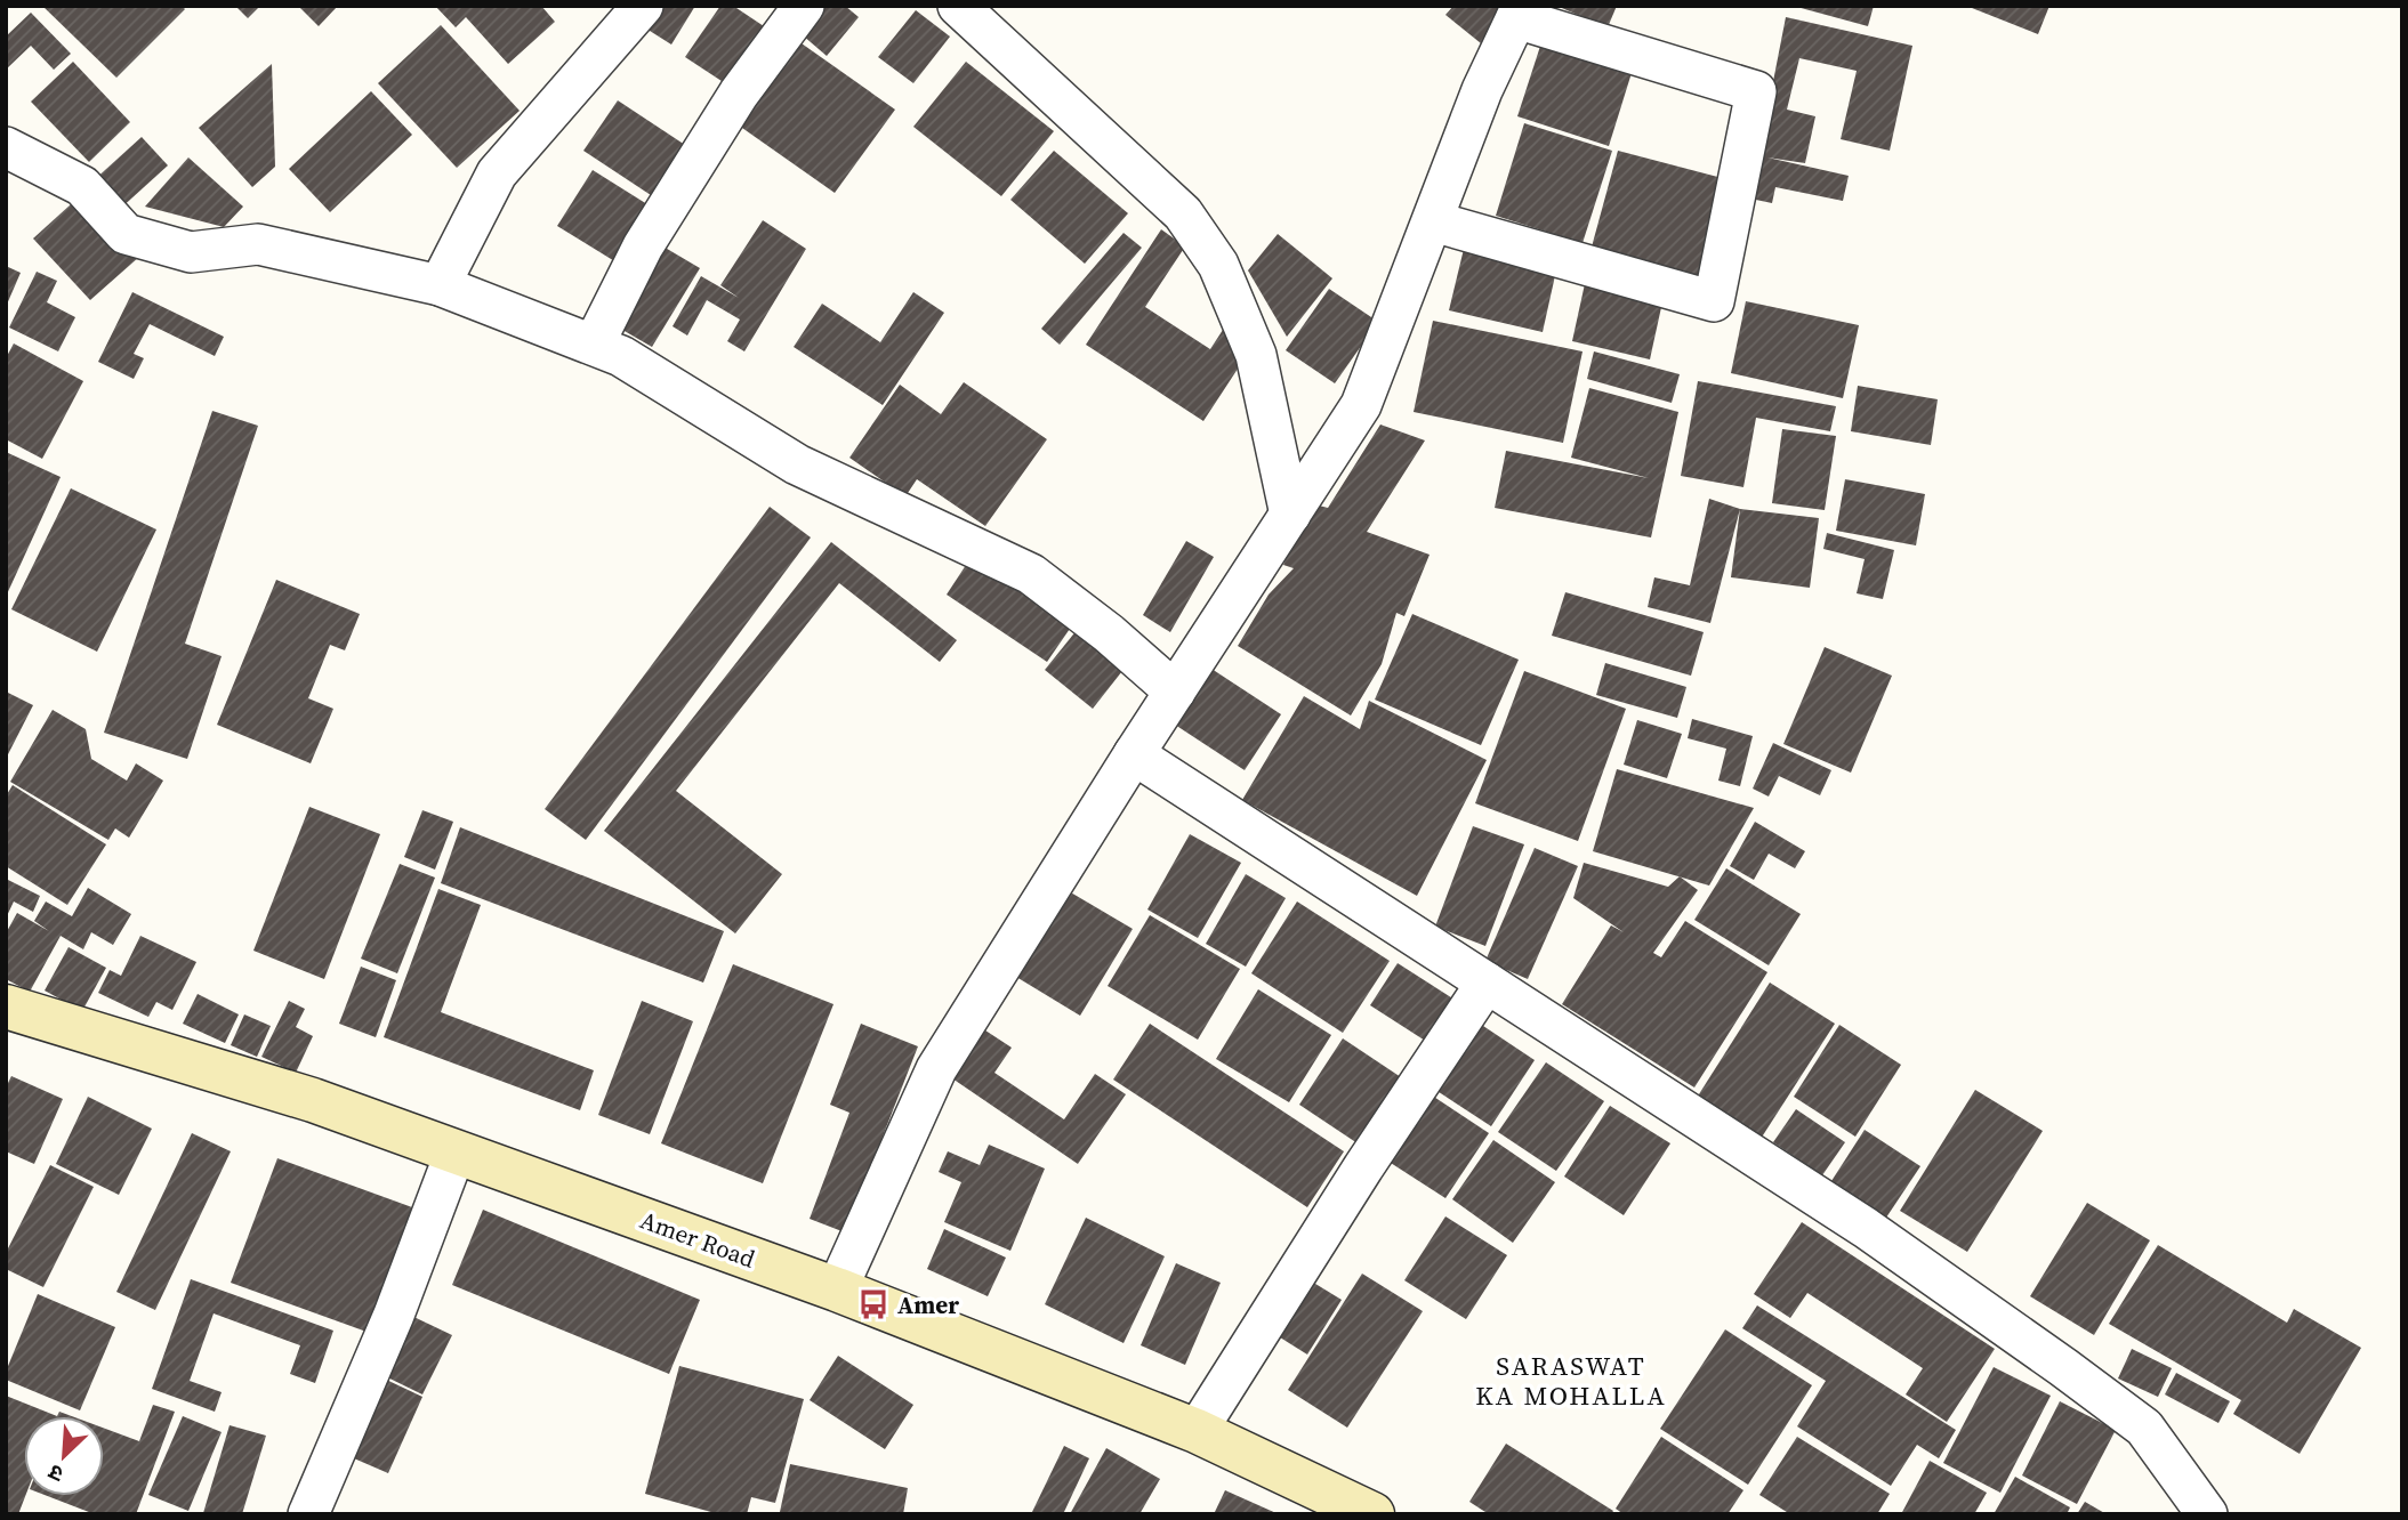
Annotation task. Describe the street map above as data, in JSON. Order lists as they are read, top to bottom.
{
  "streets": {
    "main road": ["Amer Road"]
  },
  "districts": ["SARASWAT KA MOHALLA"],
  "places": {
    "bus stop": ["Amer"]
  },
  "north": "bottom left"
}
